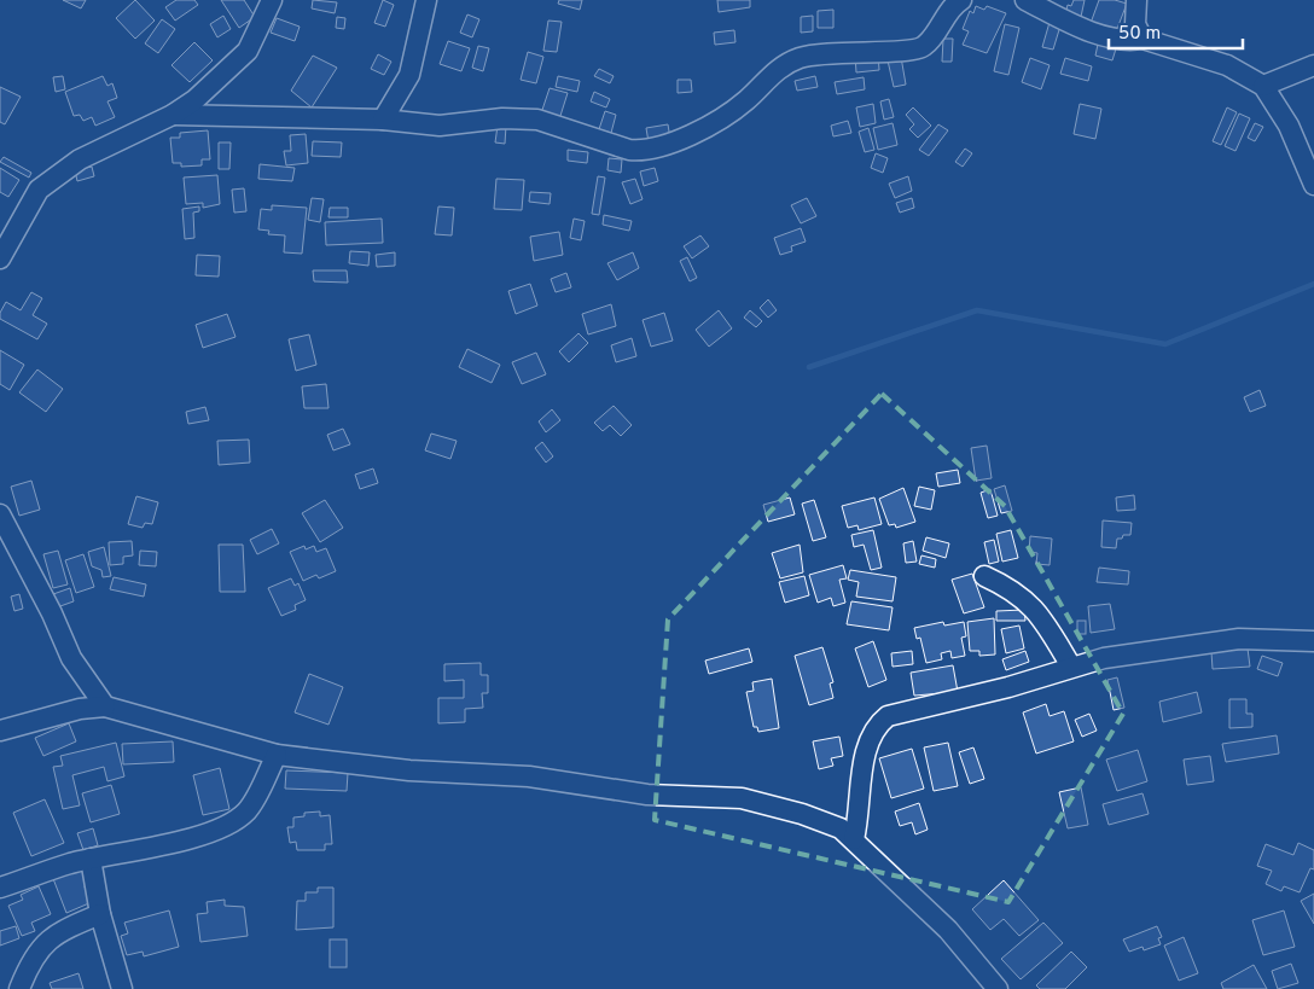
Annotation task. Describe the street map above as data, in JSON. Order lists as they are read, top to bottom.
{
  "scale_bar": "50 m"
}
